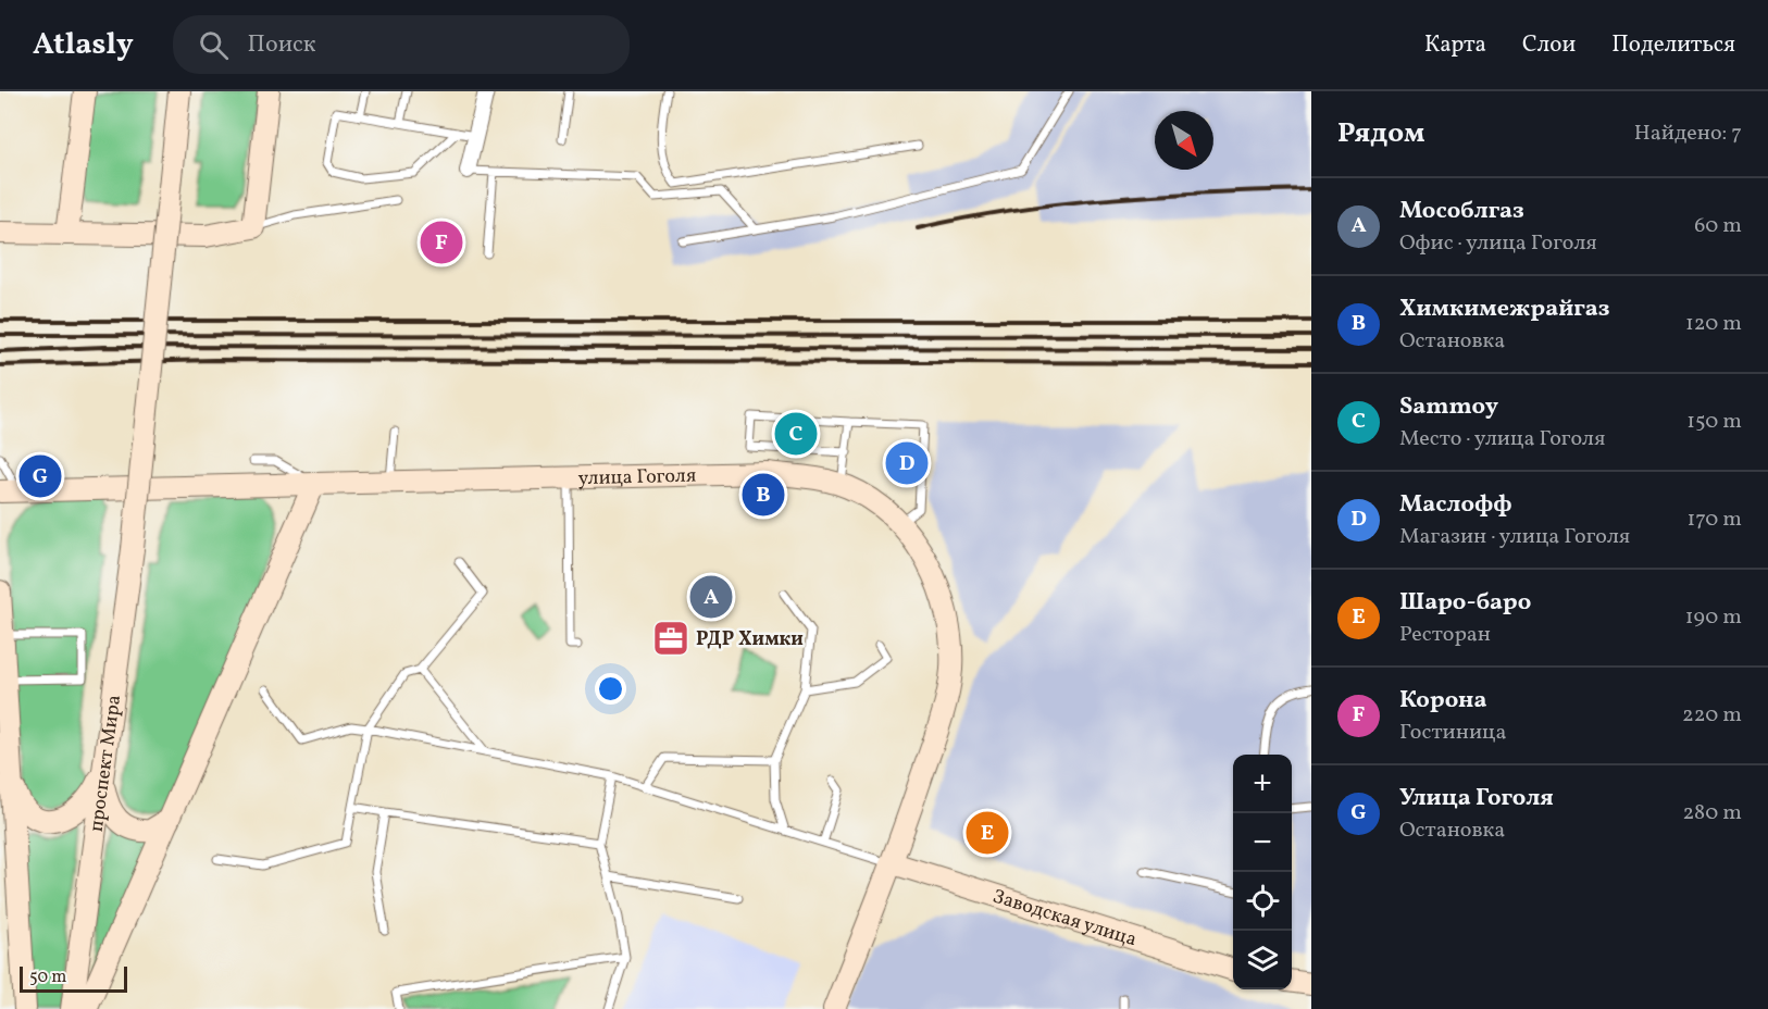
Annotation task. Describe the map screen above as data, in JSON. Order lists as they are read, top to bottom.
{
  "streets": {
    "street": ["улица Гоголя", "проспект Мира", "Заводская улица"]
  },
  "crossings": [
    ["улица Гоголя", "Заводская улица"]
  ],
  "places": {
    "office": ["РДР Химки"]
  },
  "scale_bar": "50 m",
  "north": "bottom right",
  "page": {
    "header": "Atlasly",
    "search": "Поиск",
    "nav": ["Карта", "Слои", "Поделиться"],
    "heading": ["Рядом", "Найдено: 7"],
    "list": [
      {
        "mark": "A",
        "name": "Мособлгаз",
        "note": "Офис · улица Гоголя",
        "value": "60 m"
      },
      {
        "mark": "B",
        "name": "Химкимежрайгаз",
        "note": "Остановка",
        "value": "120 m"
      },
      {
        "mark": "C",
        "name": "Sammoy",
        "note": "Место · улица Гоголя",
        "value": "150 m"
      },
      {
        "mark": "D",
        "name": "Маслофф",
        "note": "Магазин · улица Гоголя",
        "value": "170 m"
      },
      {
        "mark": "E",
        "name": "Шаро-баро",
        "note": "Ресторан",
        "value": "190 m"
      },
      {
        "mark": "F",
        "name": "Корона",
        "note": "Гостиница",
        "value": "220 m"
      },
      {
        "mark": "G",
        "name": "Улица Гоголя",
        "note": "Остановка",
        "value": "280 m"
      }
    ],
    "pins": [
      "F",
      "C",
      "D",
      "G",
      "B",
      "A",
      "E"
    ],
    "map_buttons": ["+", "−"],
    "scale": "50 m"
  }
}
